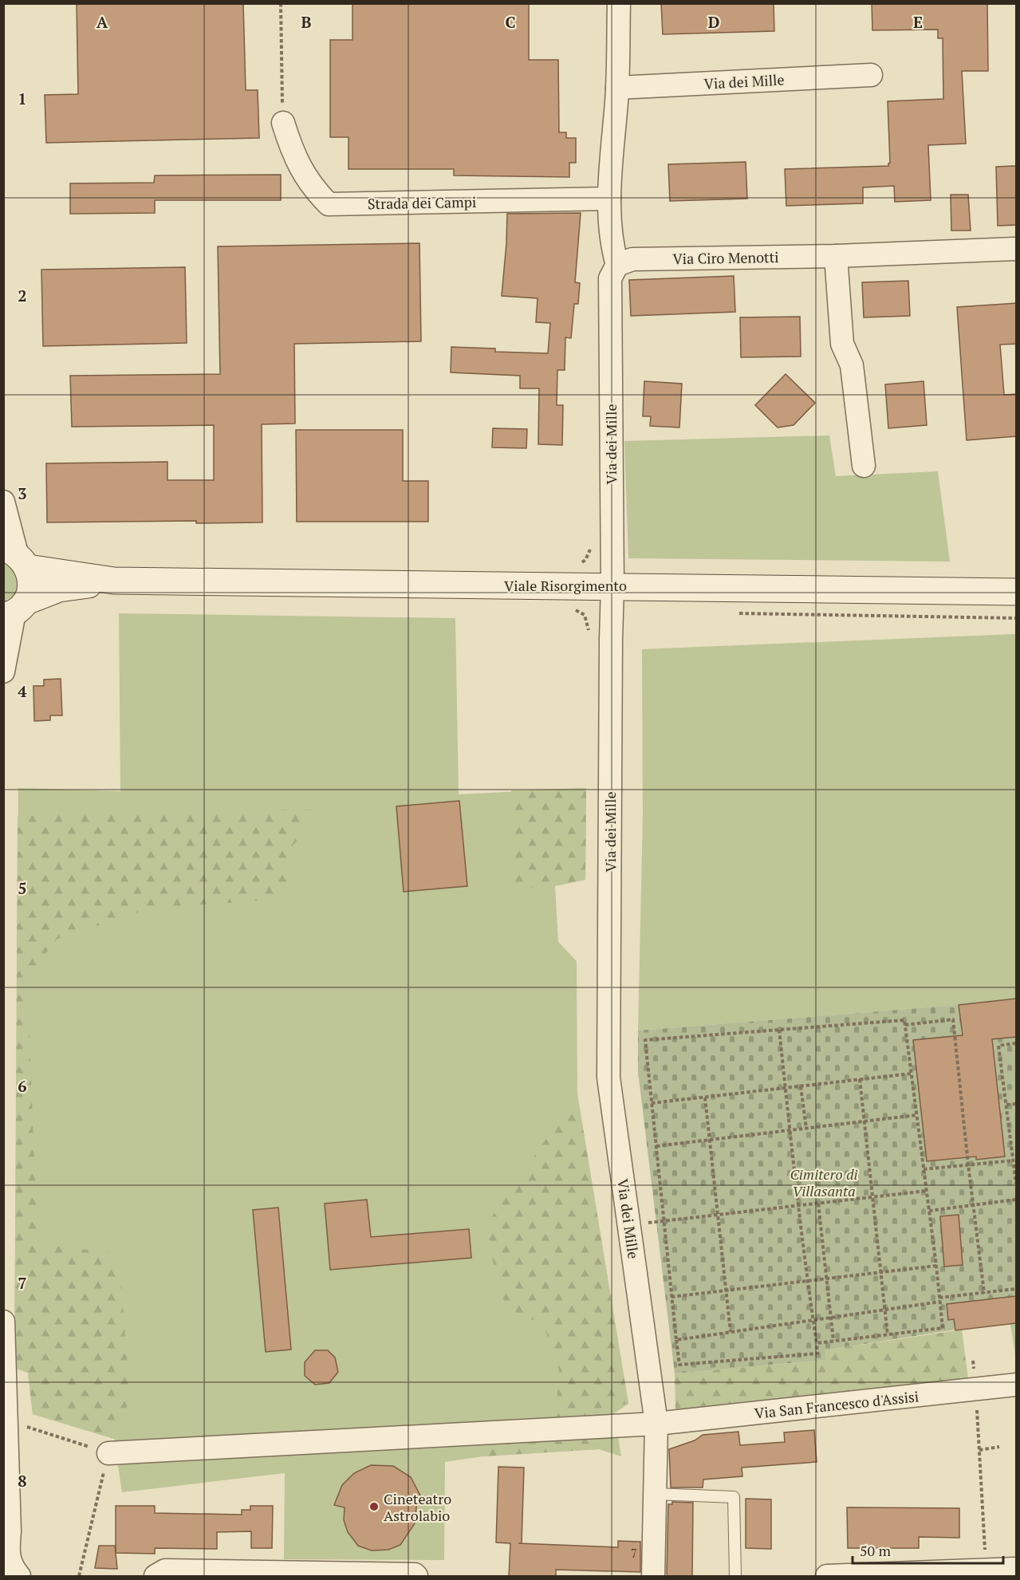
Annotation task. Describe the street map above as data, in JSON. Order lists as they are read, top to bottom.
{
  "streets": {
    "street": [
      "Via dei Mille",
      "Strada dei Campi",
      "Via Ciro Menotti",
      "Viale Risorgimento",
      "Via San Francesco d'Assisi"
    ]
  },
  "crossings": [
    ["Via dei Mille", "Via Ciro Menotti"],
    ["Via dei Mille", "Viale Risorgimento"],
    ["Via dei Mille", "Via San Francesco d'Assisi"]
  ],
  "parks": ["Cimitero di Villasanta"],
  "places": ["Cineteatro Astrolabio"],
  "house_numbers": ["7"],
  "scale_bar": "50 m",
  "grid": {
    "columns": [
      "A",
      "B",
      "C",
      "D",
      "E"
    ],
    "rows": [
      "1",
      "2",
      "3",
      "4",
      "5",
      "6",
      "7",
      "8"
    ]
  }
}
